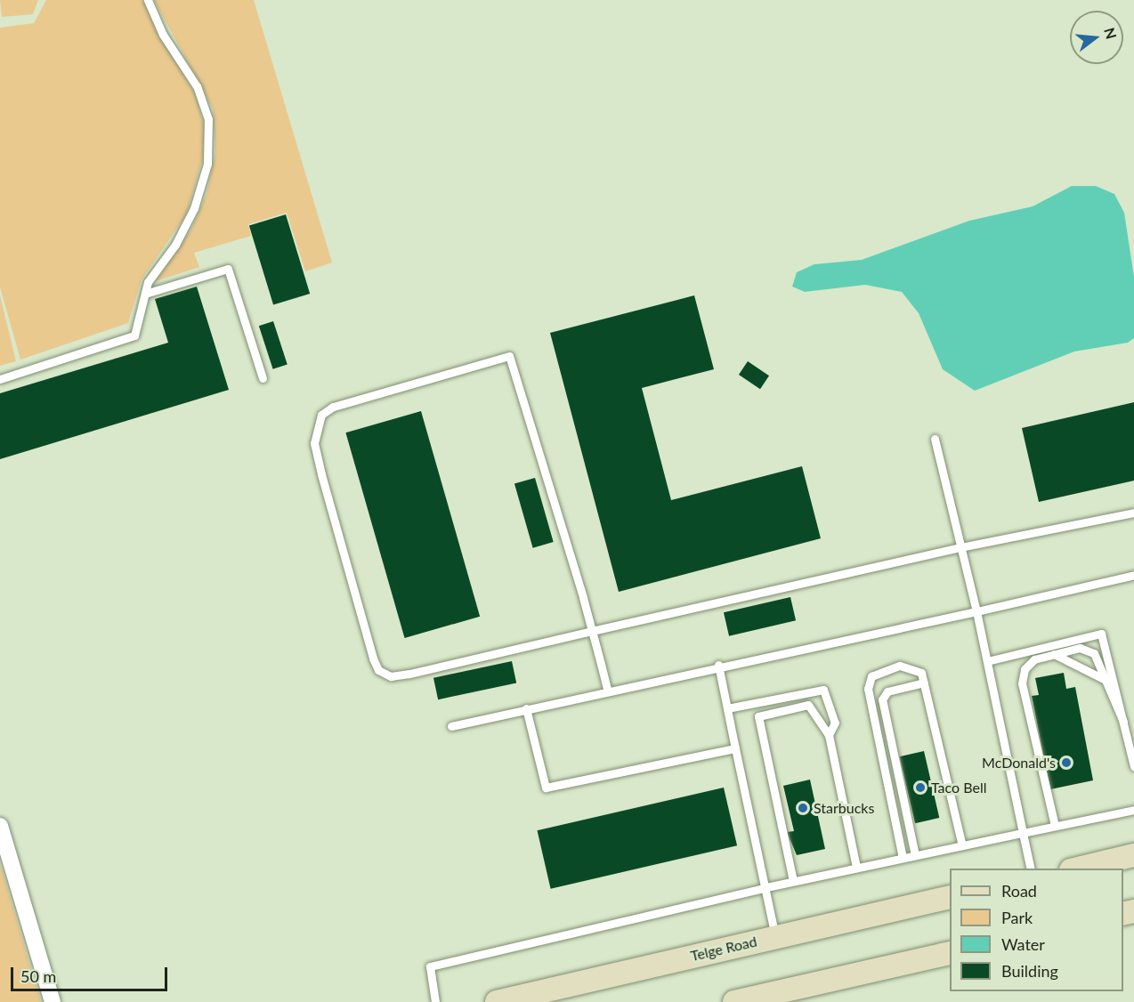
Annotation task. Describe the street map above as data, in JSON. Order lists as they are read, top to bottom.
{
  "streets": {
    "main road": ["Telge Road"]
  },
  "places": ["McDonald's", "Taco Bell", "Starbucks"],
  "legend": [
    "Road",
    "Park",
    "Water",
    "Building"
  ],
  "scale_bar": "50 m",
  "north": "right"
}
